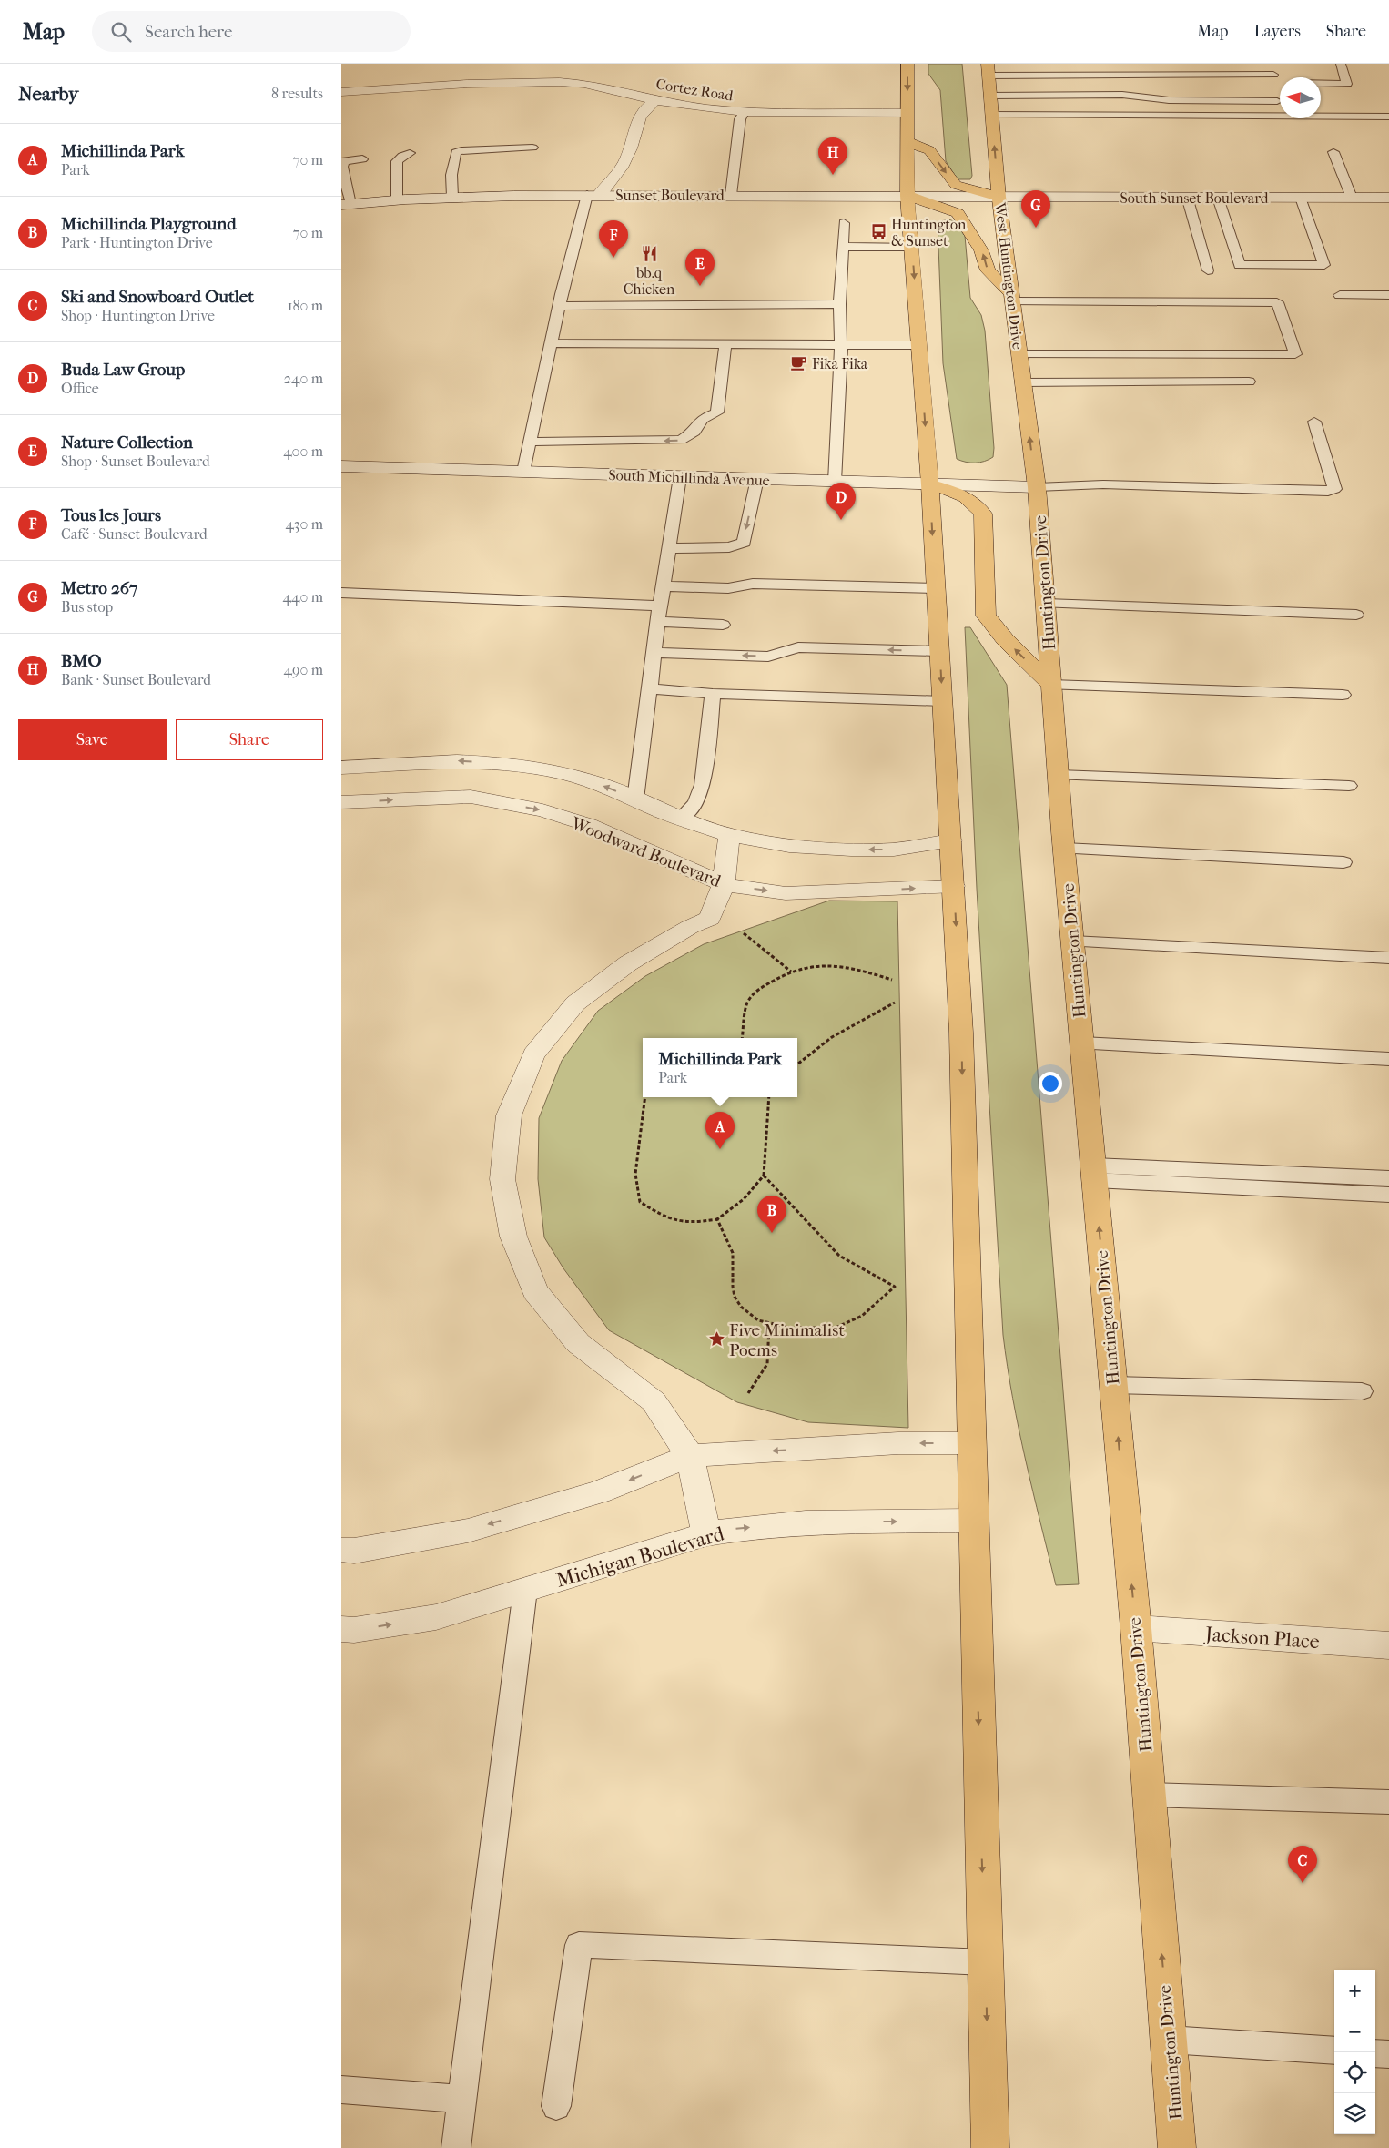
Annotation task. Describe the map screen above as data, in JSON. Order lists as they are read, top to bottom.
{
  "streets": {
    "main road": ["West Huntington Drive", "Huntington Drive"],
    "street": [
      "Cortez Road",
      "Sunset Boulevard",
      "South Sunset Boulevard",
      "South Michillinda Avenue",
      "Woodward Boulevard",
      "Michigan Boulevard",
      "Jackson Place"
    ]
  },
  "crossings": [
    ["Sunset Boulevard", "South Sunset Boulevard"],
    ["Sunset Boulevard", "West Huntington Drive"],
    ["South Sunset Boulevard", "West Huntington Drive"],
    ["West Huntington Drive", "South Michillinda Avenue"],
    ["West Huntington Drive", "Huntington Drive"],
    ["South Michillinda Avenue", "Huntington Drive"],
    ["Huntington Drive", "Jackson Place"]
  ],
  "places": {
    "bus stop": ["Huntington & Sunset"],
    "restaurant": ["bb.q Chicken"],
    "cafe": ["Fika Fika"],
    "place": ["Five Minimalist Poems"]
  },
  "north": "left",
  "page": {
    "header": "Map",
    "search": "Search here",
    "nav": ["Map", "Layers", "Share"],
    "heading": ["Nearby", "8 results"],
    "list": [
      {
        "mark": "A",
        "name": "Michillinda Park",
        "note": "Park",
        "value": "70 m"
      },
      {
        "mark": "B",
        "name": "Michillinda Playground",
        "note": "Park · Huntington Drive",
        "value": "70 m"
      },
      {
        "mark": "C",
        "name": "Ski and Snowboard Outlet",
        "note": "Shop · Huntington Drive",
        "value": "180 m"
      },
      {
        "mark": "D",
        "name": "Buda Law Group",
        "note": "Office",
        "value": "240 m"
      },
      {
        "mark": "E",
        "name": "Nature Collection",
        "note": "Shop · Sunset Boulevard",
        "value": "400 m"
      },
      {
        "mark": "F",
        "name": "Tous les Jours",
        "note": "Café · Sunset Boulevard",
        "value": "430 m"
      },
      {
        "mark": "G",
        "name": "Metro 267",
        "note": "Bus stop",
        "value": "440 m"
      },
      {
        "mark": "H",
        "name": "BMO",
        "note": "Bank · Sunset Boulevard",
        "value": "490 m"
      }
    ],
    "pins": [
      "H",
      "G",
      "F",
      "E",
      "D",
      "A",
      "B",
      "C"
    ],
    "buttons": ["Save", "Share"],
    "popup": ["Michillinda Park", "Park"],
    "map_buttons": ["+", "−"]
  }
}
